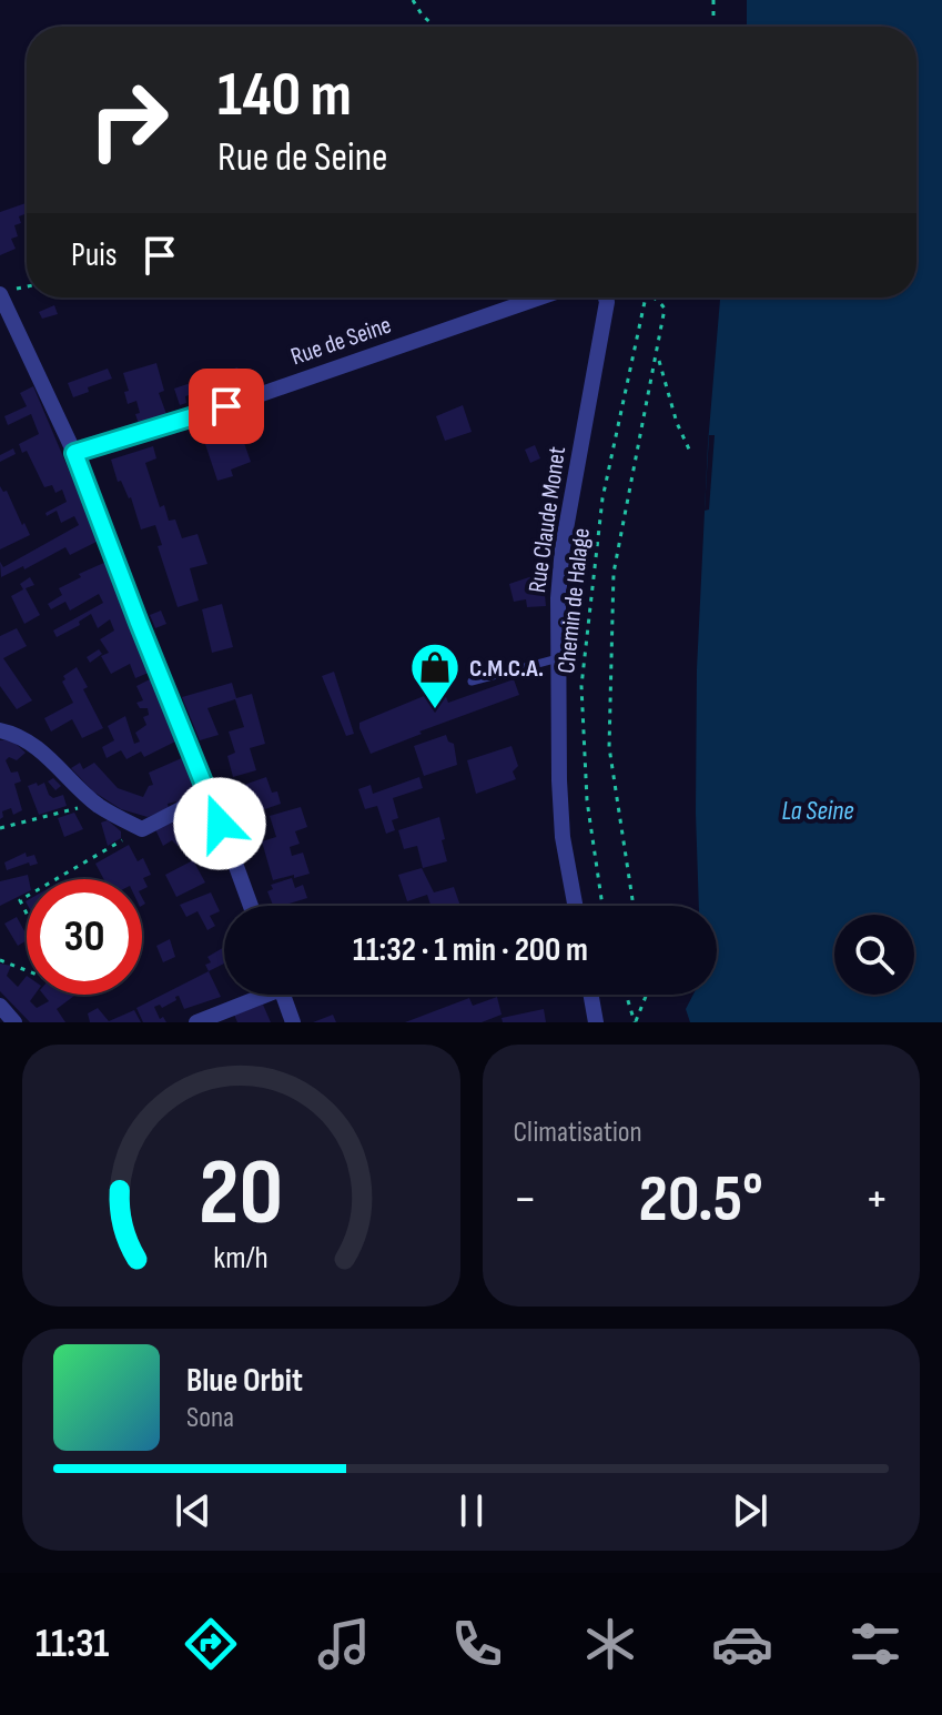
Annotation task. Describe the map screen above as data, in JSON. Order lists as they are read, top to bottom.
{
  "streets": {
    "street": ["Rue de Seine", "Rue Claude Monet"],
    "path": ["Chemin de Halage"]
  },
  "water": ["La Seine"],
  "places": {
    "shop": ["C.M.C.A."]
  },
  "page": {
    "turn": ["140 m", "Rue de Seine"],
    "then": "Puis",
    "limit": "30",
    "trip": "11:32 · 1 min · 200 m",
    "tile": "Climatisation",
    "heat": ["−", "20.5°", "+"],
    "song": ["Blue Orbit", "Sona"],
    "tabs": "11:31",
    "gauge": ["20", "km/h"]
  }
}
